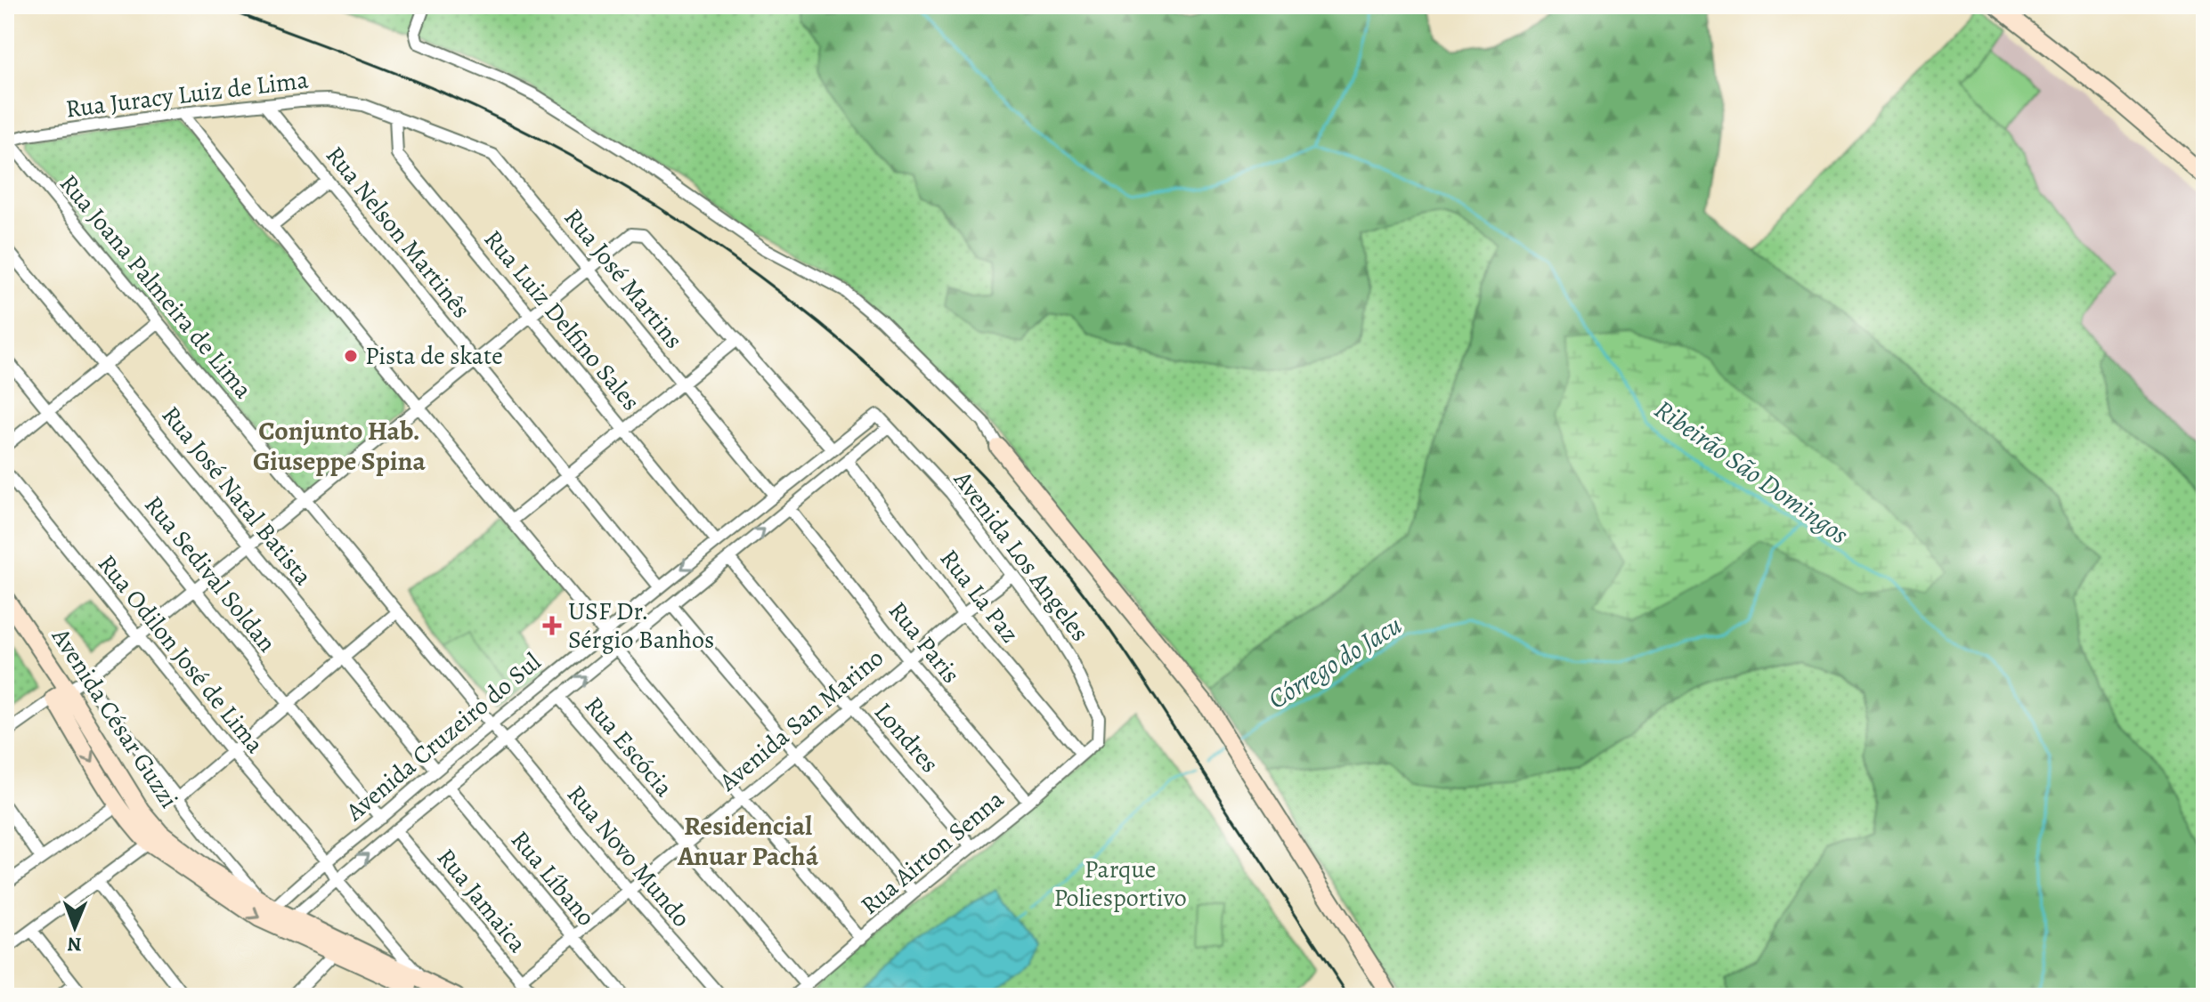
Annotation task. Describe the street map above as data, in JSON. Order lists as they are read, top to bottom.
{
  "streets": {
    "street": [
      "Rua Juracy Luiz de Lima",
      "Rua Nelson Martinês",
      "Rua José Martins",
      "Rua Joana Palmeira de Lima",
      "Rua Luiz Delfino Sales",
      "Rua José Natal Batista",
      "Avenida Los Angeles",
      "Rua Sedival Soldan",
      "Rua La Paz",
      "Rua Paris",
      "Rua Odilon José de Lima",
      "Avenida César Guzzi",
      "Avenida San Marino",
      "Avenida Cruzeiro do Sul",
      "Londres",
      "Rua Escócia",
      "Rua Airton Senna",
      "Rua Novo Mundo",
      "Rua Líbano",
      "Rua Jamaica"
    ]
  },
  "crossings": [
    ["Rua Juracy Luiz de Lima", "Rua Nelson Martinês"],
    ["Rua Juracy Luiz de Lima", "Rua José Martins"],
    ["Rua Juracy Luiz de Lima", "Rua Joana Palmeira de Lima"],
    ["Rua Juracy Luiz de Lima", "Rua Luiz Delfino Sales"],
    ["Rua Nelson Martinês", "Avenida Cruzeiro do Sul"],
    ["Rua José Martins", "Avenida Cruzeiro do Sul"],
    ["Rua Joana Palmeira de Lima", "Avenida Cruzeiro do Sul"],
    ["Rua Joana Palmeira de Lima", "Rua Novo Mundo"],
    ["Rua Luiz Delfino Sales", "Avenida Cruzeiro do Sul"],
    ["Rua José Natal Batista", "Avenida Cruzeiro do Sul"],
    ["Avenida Los Angeles", "Avenida San Marino"],
    ["Avenida Los Angeles", "Avenida Cruzeiro do Sul"],
    ["Avenida Los Angeles", "Rua Airton Senna"],
    ["Rua Sedival Soldan", "Avenida Cruzeiro do Sul"],
    ["Rua La Paz", "Avenida San Marino"],
    ["Rua La Paz", "Avenida Cruzeiro do Sul"],
    ["Rua La Paz", "Rua Airton Senna"],
    ["Rua Paris", "Avenida San Marino"],
    ["Rua Paris", "Avenida Cruzeiro do Sul"],
    ["Rua Paris", "Rua Airton Senna"],
    ["Rua Odilon José de Lima", "Avenida César Guzzi"],
    ["Rua Odilon José de Lima", "Avenida Cruzeiro do Sul"],
    ["Avenida César Guzzi", "Avenida Cruzeiro do Sul"],
    ["Avenida San Marino", "Londres"],
    ["Avenida San Marino", "Rua Escócia"],
    ["Avenida San Marino", "Rua Novo Mundo"],
    ["Avenida San Marino", "Rua Líbano"],
    ["Avenida San Marino", "Rua Jamaica"],
    ["Avenida Cruzeiro do Sul", "Londres"],
    ["Avenida Cruzeiro do Sul", "Rua Escócia"],
    ["Avenida Cruzeiro do Sul", "Rua Novo Mundo"],
    ["Avenida Cruzeiro do Sul", "Rua Líbano"],
    ["Avenida Cruzeiro do Sul", "Rua Jamaica"],
    ["Londres", "Rua Airton Senna"],
    ["Rua Escócia", "Rua Airton Senna"]
  ],
  "districts": ["Conjunto Hab. Giuseppe Spina", "Residencial Anuar Pachá"],
  "water": ["Ribeirão São Domingos", "Córrego do Jacu"],
  "parks": ["Parque Poliesportivo"],
  "places": {
    "other": ["Pista de skate"],
    "health": ["USF Dr. Sérgio Banhos"]
  },
  "north": "bottom"
}
